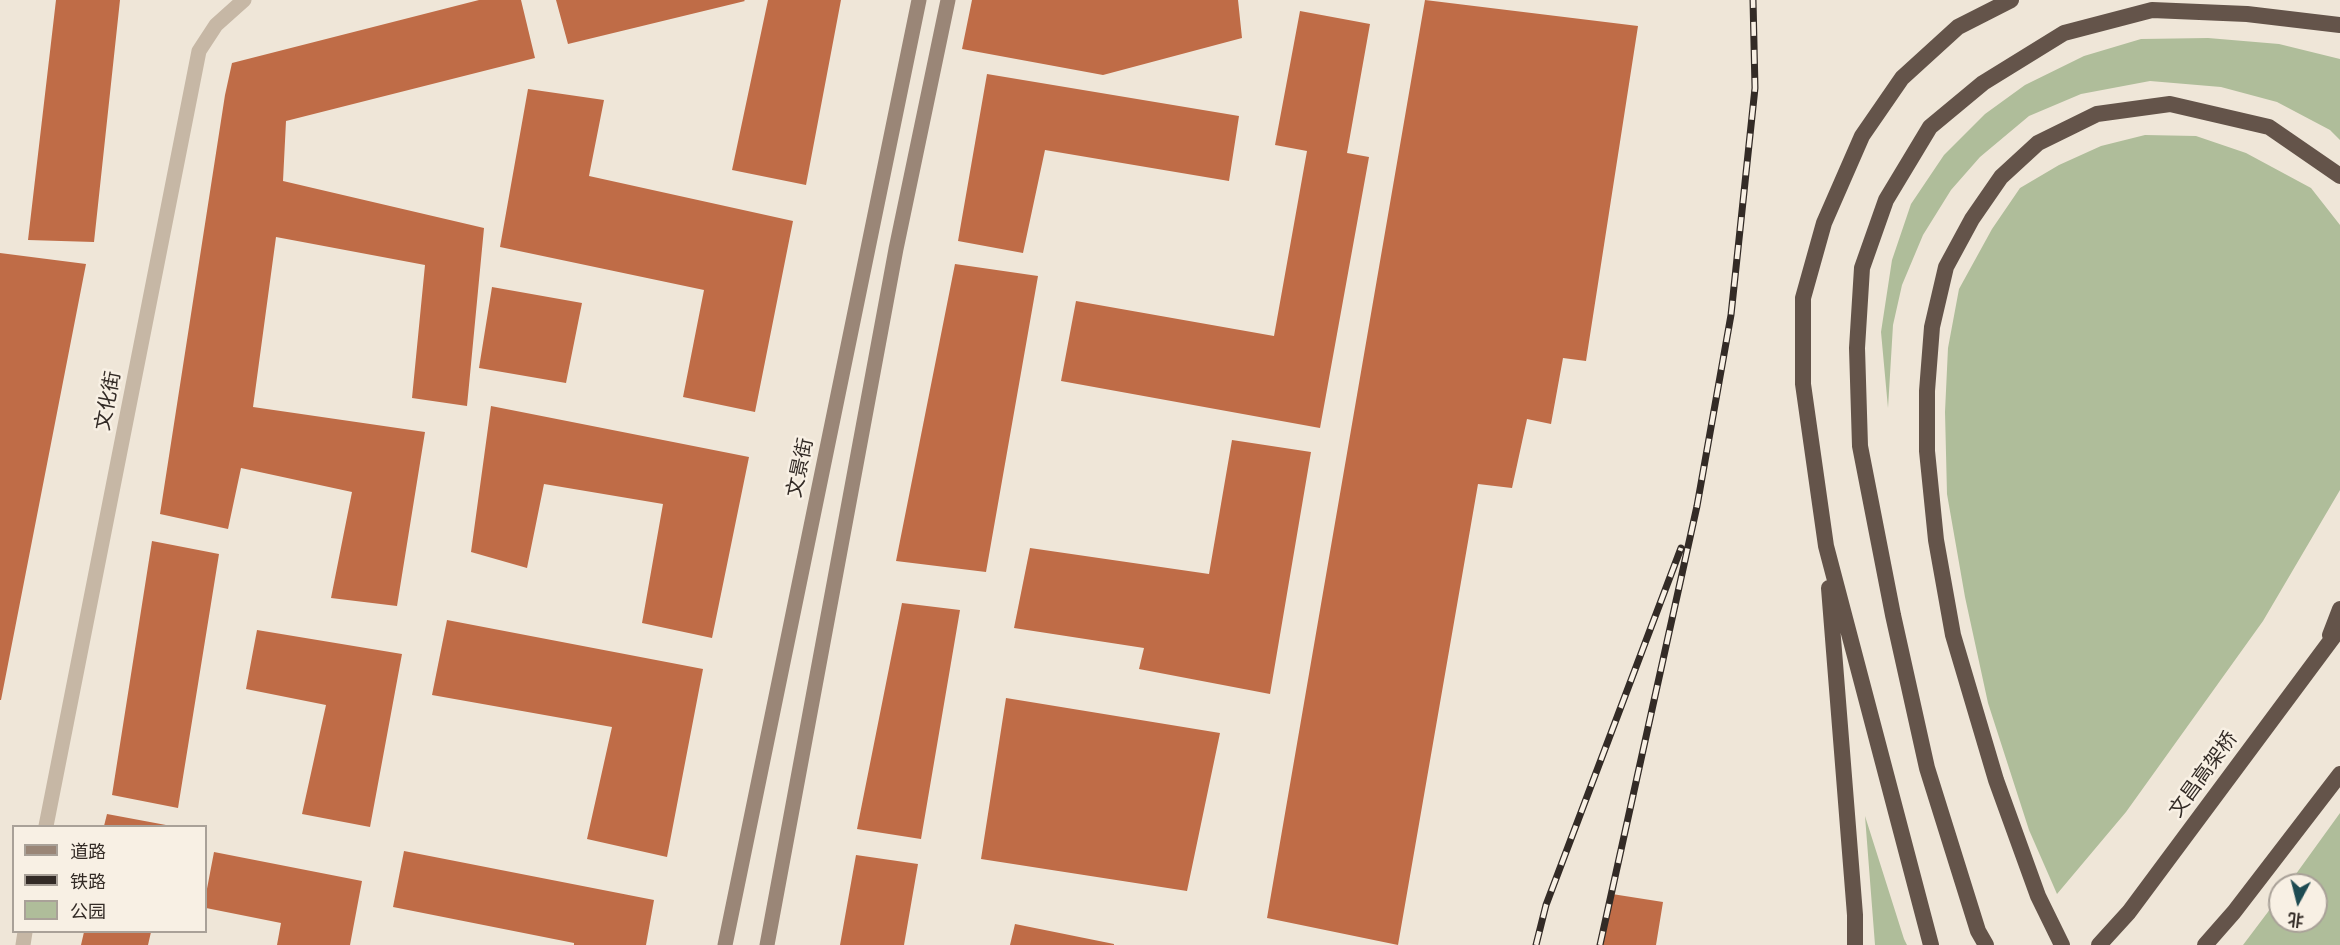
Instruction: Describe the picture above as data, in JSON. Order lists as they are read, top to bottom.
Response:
{
  "streets": {
    "highway": ["文昌高架桥"],
    "main road": ["文景街"],
    "street": ["文化街"]
  },
  "legend": ["道路", "铁路", "公园"],
  "north": "bottom"
}
